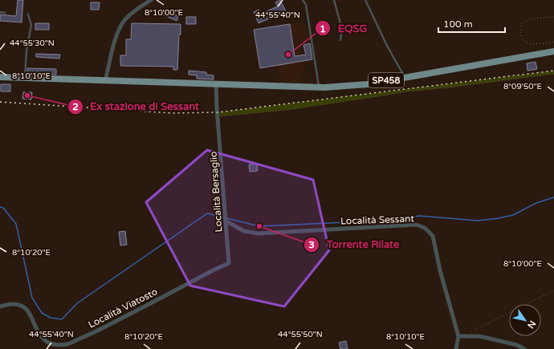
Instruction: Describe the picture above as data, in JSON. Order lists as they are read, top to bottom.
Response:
{
  "streets": {
    "main road": ["SP458"],
    "street": ["Località Bersaglio", "Località Sessant", "Località Viatosto"]
  },
  "crossings": [
    ["SP458", "Località Bersaglio"],
    ["Località Bersaglio", "Località Sessant"],
    ["Località Bersaglio", "Località Viatosto"]
  ],
  "places": ["EQSG", "Ex stazione di Sessant", "Torrente Rilate"],
  "scale_bar": "100 m",
  "north": "bottom right",
  "coordinates": [
    "8°10'00\"E",
    "44°55'40\"N",
    "44°55'30\"N",
    "8°10'10\"E",
    "8°09'50\"E",
    "8°10'20\"E",
    "44°55'50\"N"
  ]
}
